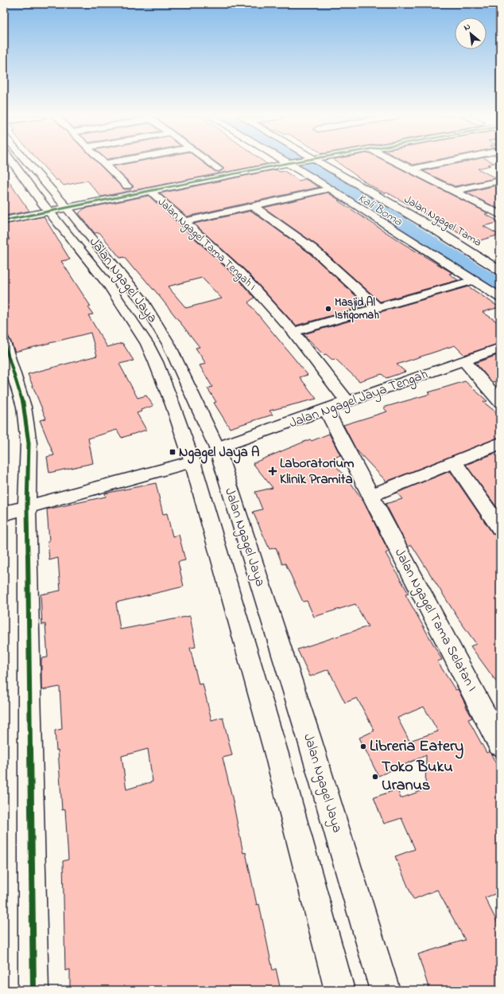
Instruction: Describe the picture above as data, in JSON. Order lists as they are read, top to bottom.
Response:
{
  "streets": {
    "street": [
      "Jalan Ngagel Tama",
      "Jalan Ngagel Tama Tengah I",
      "Jalan Ngagel Jaya",
      "Jalan Ngagel Jaya Tengah",
      "Jalan Ngagel Tama Selatan I"
    ]
  },
  "crossings": [
    ["Jalan Ngagel Tama Tengah I", "Jalan Ngagel Jaya Tengah"],
    ["Jalan Ngagel Jaya", "Jalan Ngagel Jaya Tengah"],
    ["Jalan Ngagel Jaya Tengah", "Jalan Ngagel Tama Selatan I"]
  ],
  "water": ["Kali Boma"],
  "places": {
    "other": ["Masjid Al Istiqomah", "Libreria Eatery", "Toko Buku Uranus"],
    "transit": ["Ngagel Jaya A"],
    "health": ["Laboratorium Klinik Pramita"]
  },
  "north": "top left"
}
